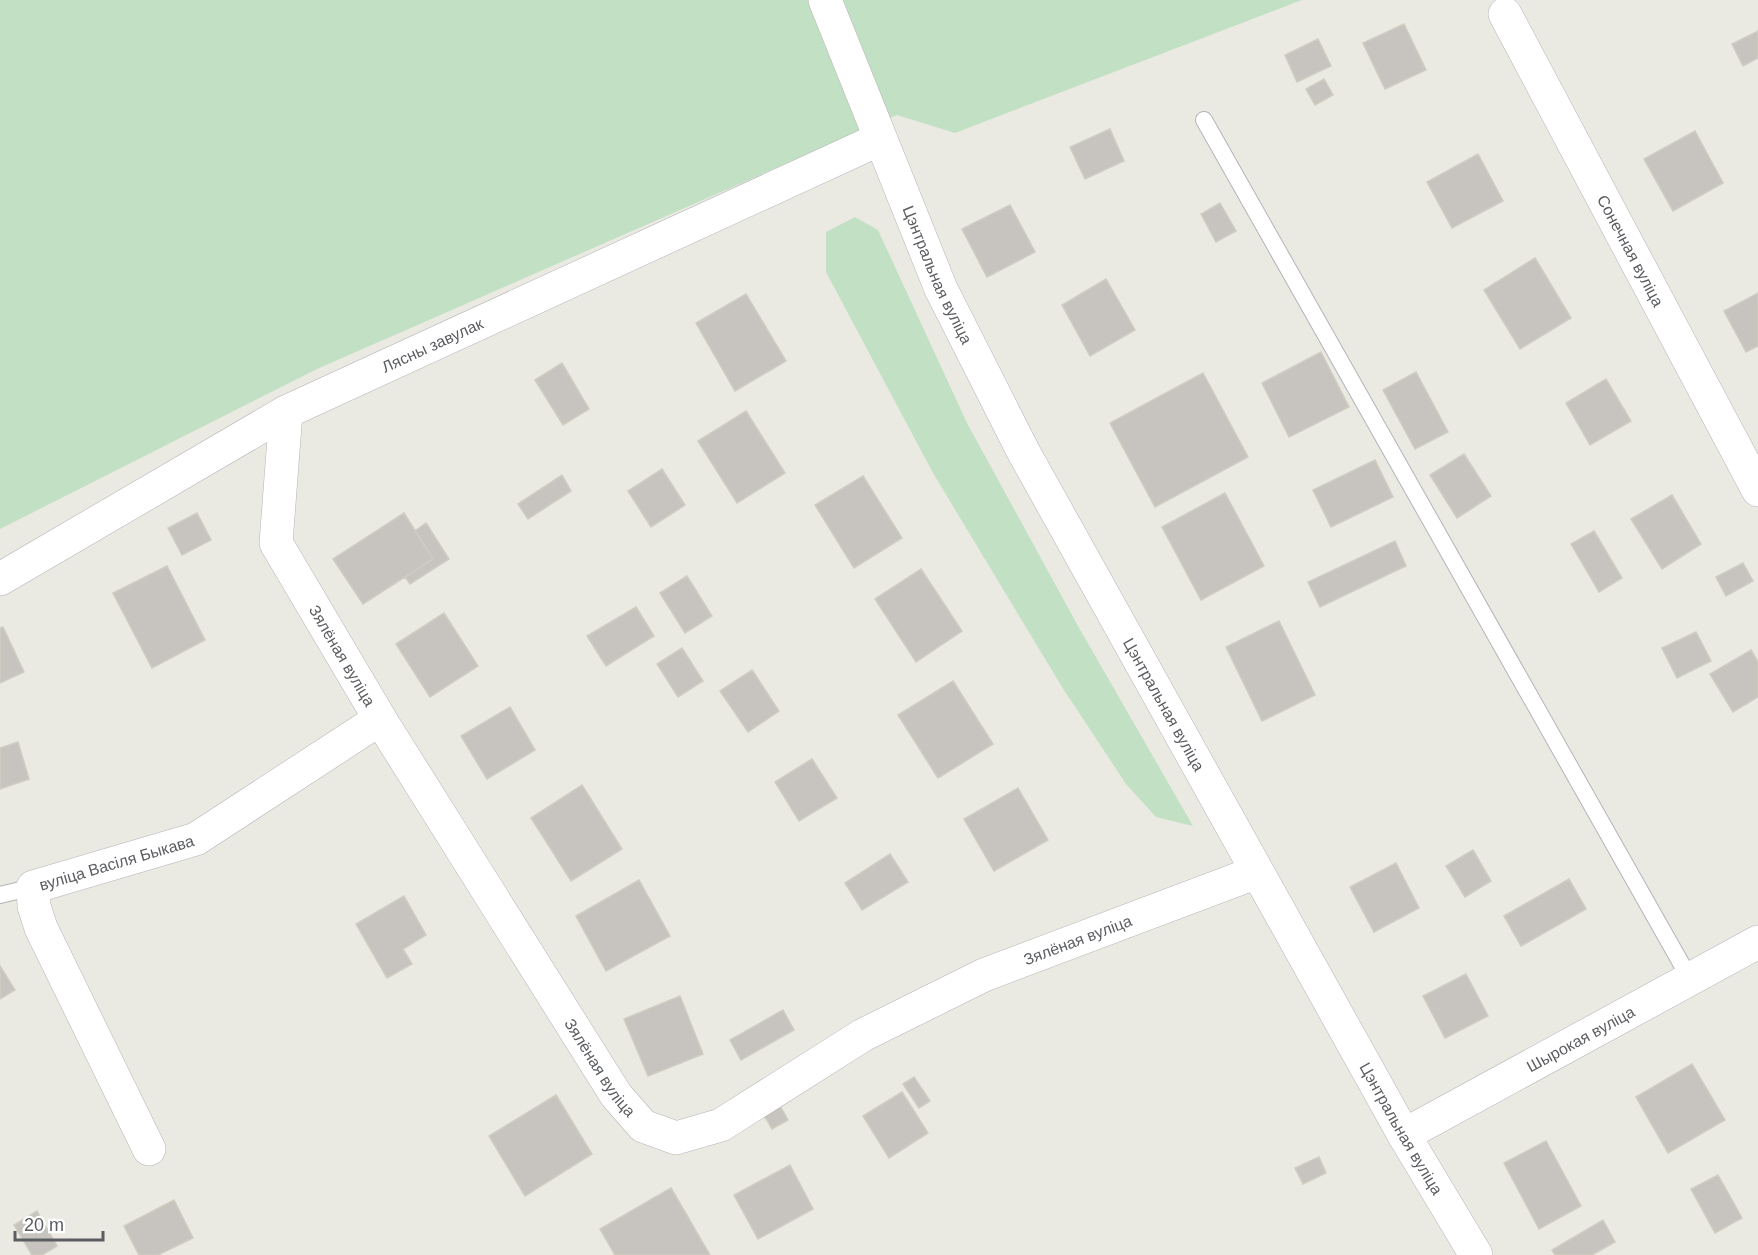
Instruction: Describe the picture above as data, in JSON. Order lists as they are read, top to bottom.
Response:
{
  "streets": {
    "street": [
      "Сонечная вуліца",
      "Цэнтральная вуліца",
      "Лясны завулак",
      "Зялёная вуліца",
      "вуліца Васіля Быкава",
      "Шырокая вуліца"
    ]
  },
  "crossings": [
    ["Цэнтральная вуліца", "Лясны завулак"],
    ["Цэнтральная вуліца", "Зялёная вуліца"],
    ["Цэнтральная вуліца", "Шырокая вуліца"],
    ["Лясны завулак", "Зялёная вуліца"],
    ["Зялёная вуліца", "вуліца Васіля Быкава"]
  ],
  "scale_bar": "20 m"
}
